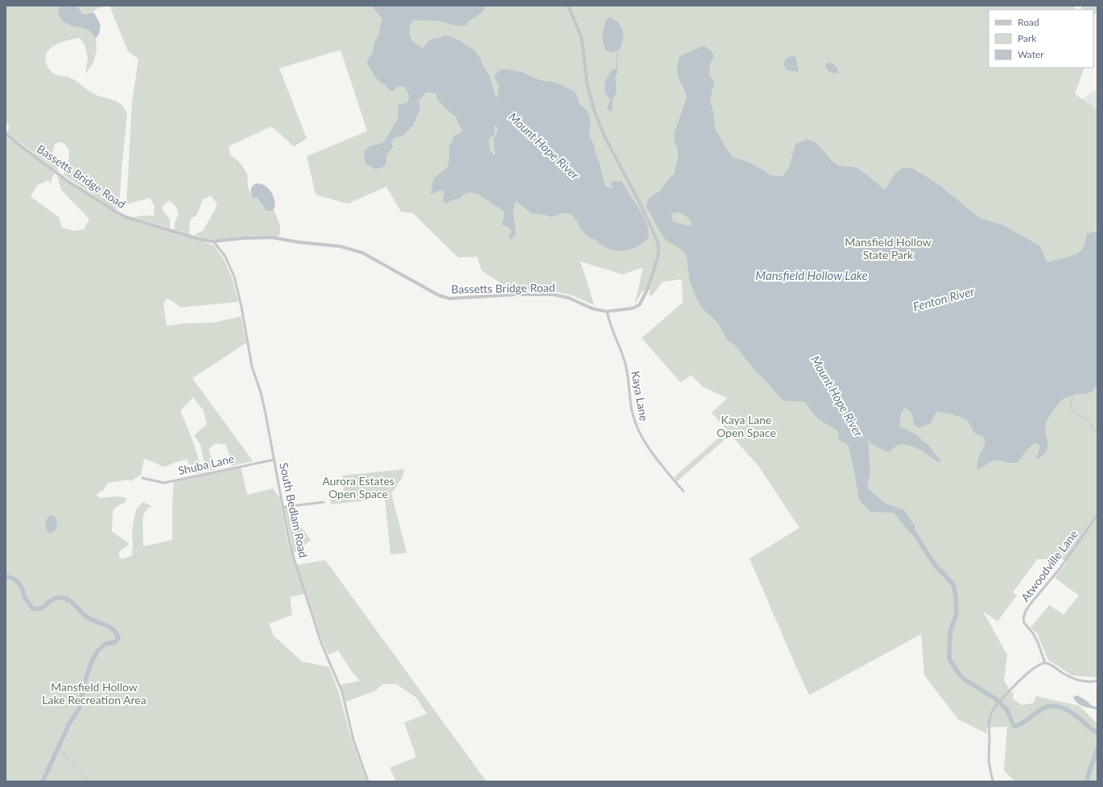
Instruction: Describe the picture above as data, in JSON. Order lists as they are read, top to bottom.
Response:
{
  "streets": {
    "street": [
      "Bassetts Bridge Road",
      "Kaya Lane",
      "Shuba Lane",
      "South Bedlam Road",
      "Atwoodville Lane"
    ]
  },
  "crossings": [
    ["Bassetts Bridge Road", "Kaya Lane"],
    ["Bassetts Bridge Road", "South Bedlam Road"],
    ["Shuba Lane", "South Bedlam Road"]
  ],
  "water": ["Mount Hope River", "Mansfield Hollow Lake", "Fenton River"],
  "parks": [
    "Mansfield Hollow State Park",
    "Kaya Lane Open Space",
    "Aurora Estates Open Space",
    "Mansfield Hollow Lake Recreation Area"
  ],
  "legend": ["Road", "Park", "Water"]
}
